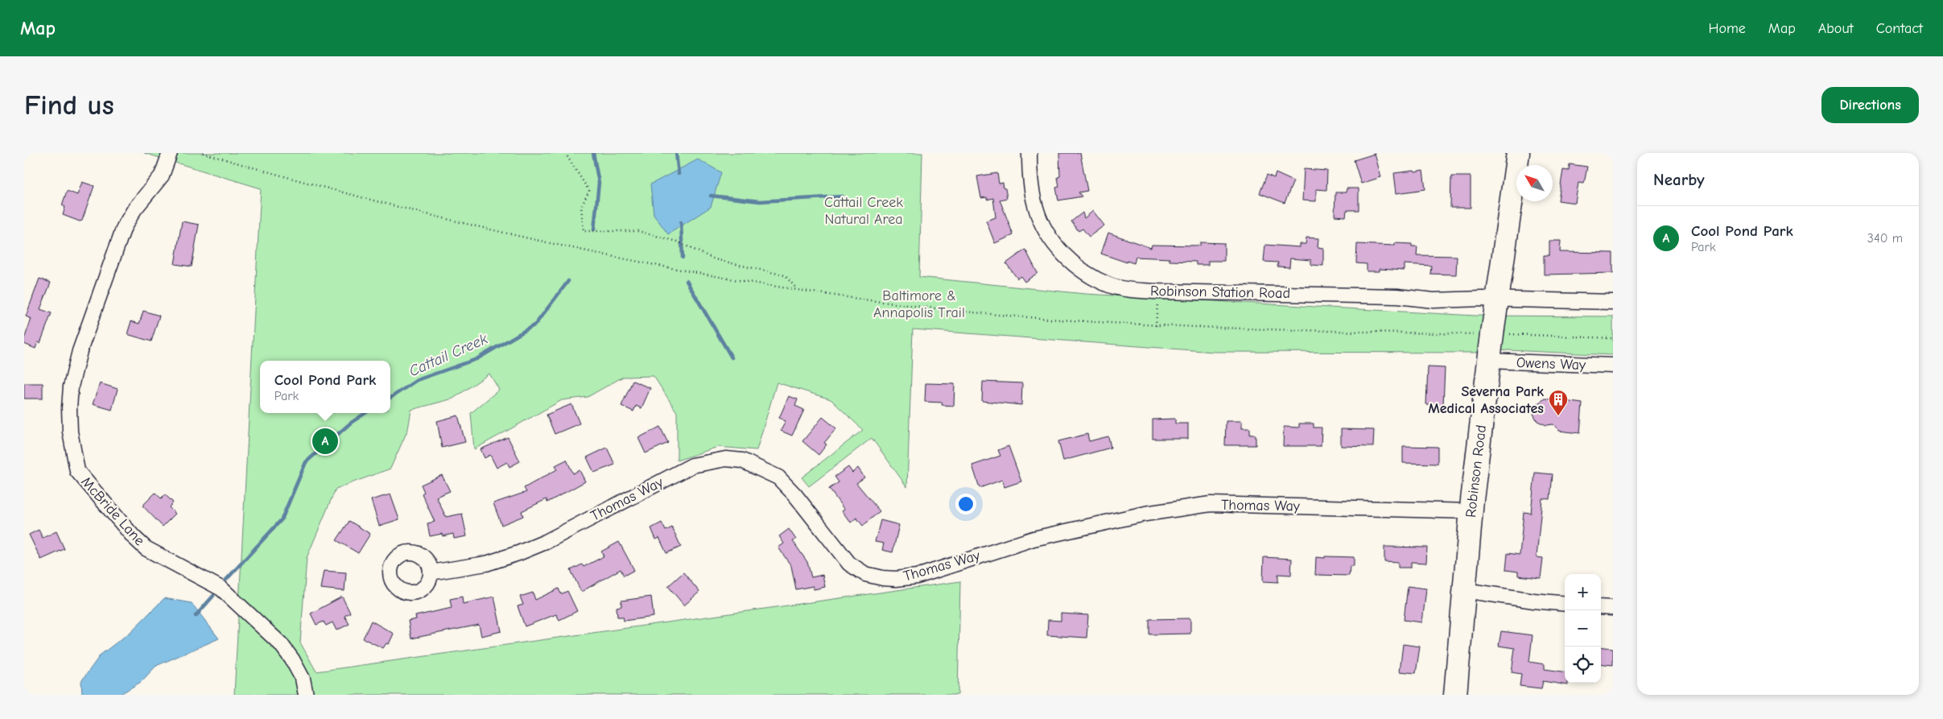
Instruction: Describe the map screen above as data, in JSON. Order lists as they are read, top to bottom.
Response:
{
  "streets": {
    "main road": ["Robinson Road"],
    "street": [
      "Robinson Station Road",
      "Owens Way",
      "Thomas Way",
      "McBride Lane"
    ]
  },
  "crossings": [
    ["Robinson Station Road", "Robinson Road"],
    ["Owens Way", "Robinson Road"],
    ["Robinson Road", "Thomas Way"]
  ],
  "water": ["Cattail Creek"],
  "parks": ["Cattail Creek Natural Area", "Baltimore & Annapolis Trail"],
  "places": {
    "building": ["Severna Park Medical Associates"]
  },
  "north": "top left",
  "page": {
    "header": "Map",
    "nav": [
      "Home",
      "Map",
      "About",
      "Contact"
    ],
    "buttons": "Directions",
    "title": "Find us",
    "heading": "Nearby",
    "list": [
      {
        "mark": "A",
        "name": "Cool Pond Park",
        "note": "Park",
        "value": "340 m"
      }
    ],
    "popup": ["Cool Pond Park", "Park"],
    "pins": "A",
    "map_buttons": ["+", "−"]
  }
}
